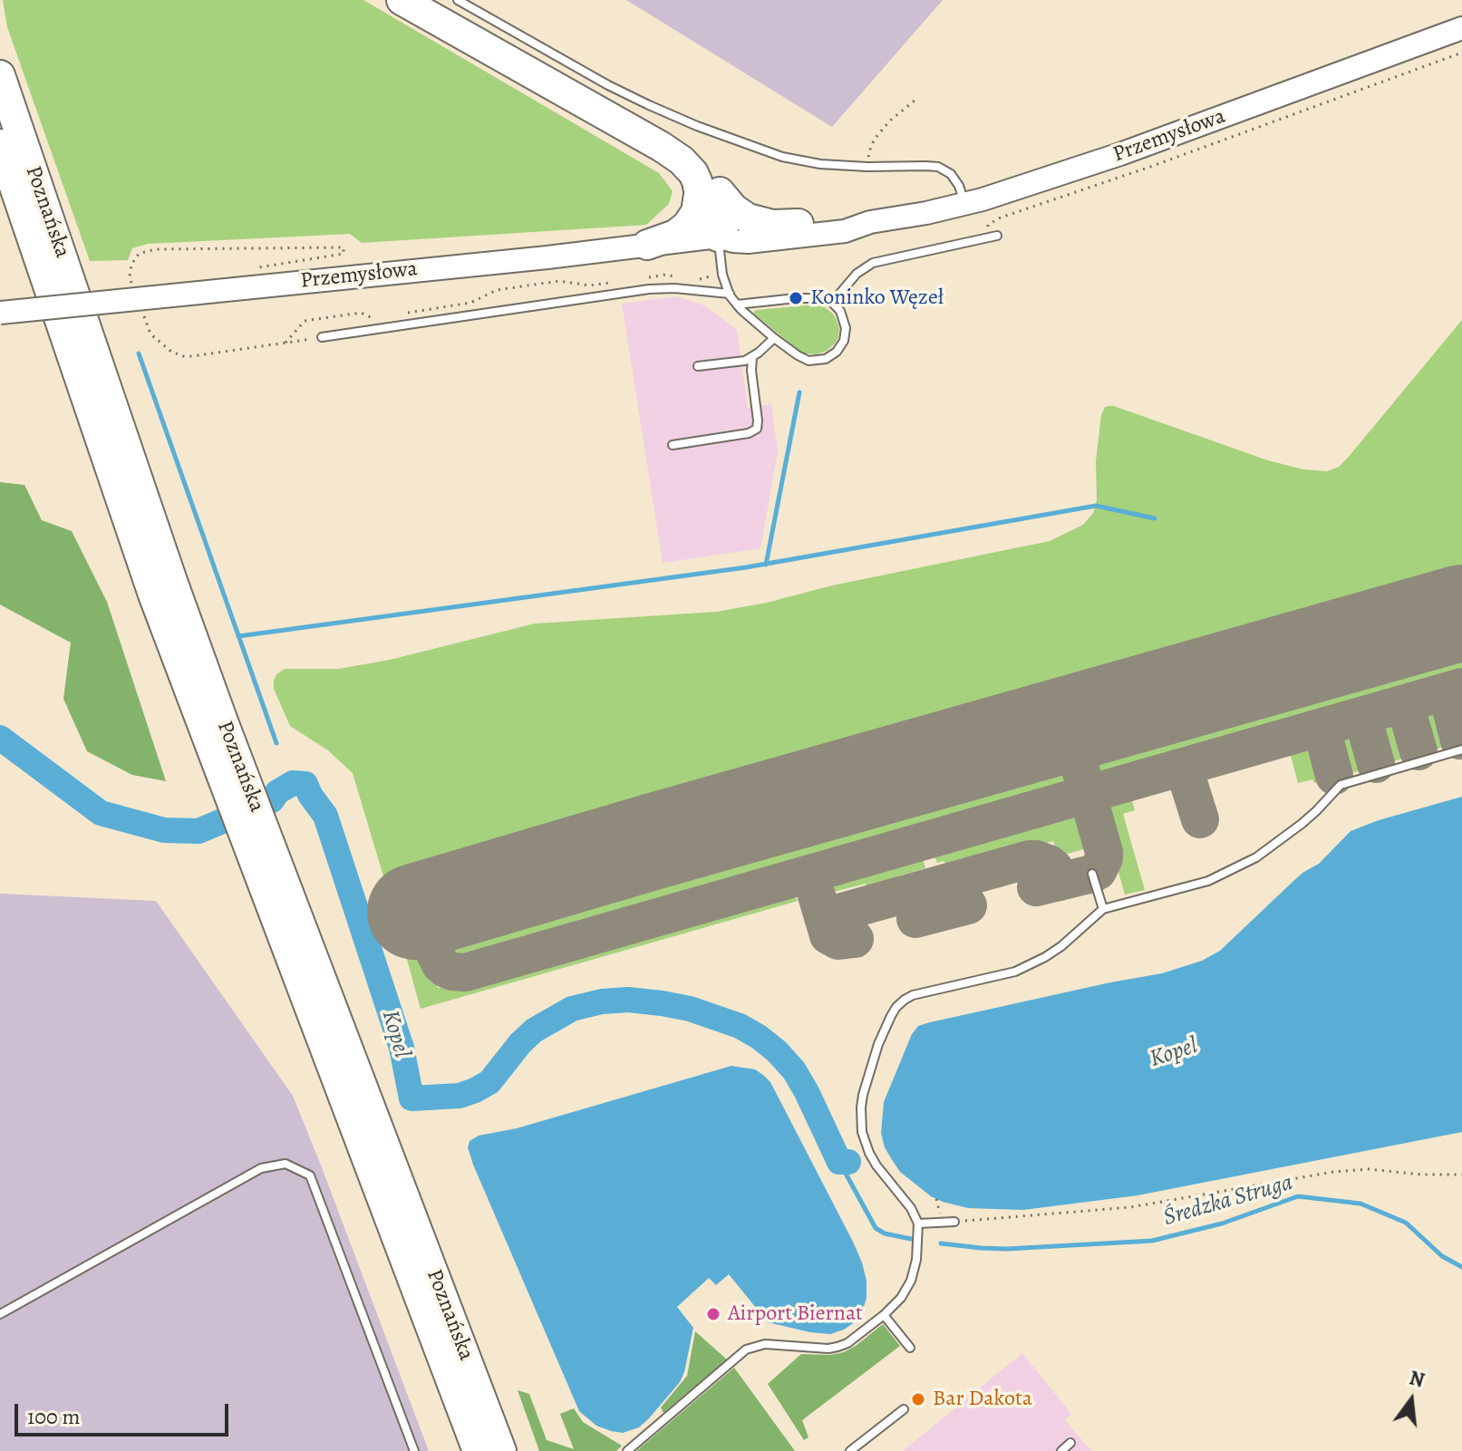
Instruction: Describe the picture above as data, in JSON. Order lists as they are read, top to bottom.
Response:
{
  "streets": {
    "highway": ["Poznańska"],
    "street": ["Przemysłowa"]
  },
  "water": ["Kopel", "Średzka Struga"],
  "places": ["Koninko Węzeł", "Airport Biernat", "Bar Dakota"],
  "scale_bar": "100 m",
  "north": "top"
}
